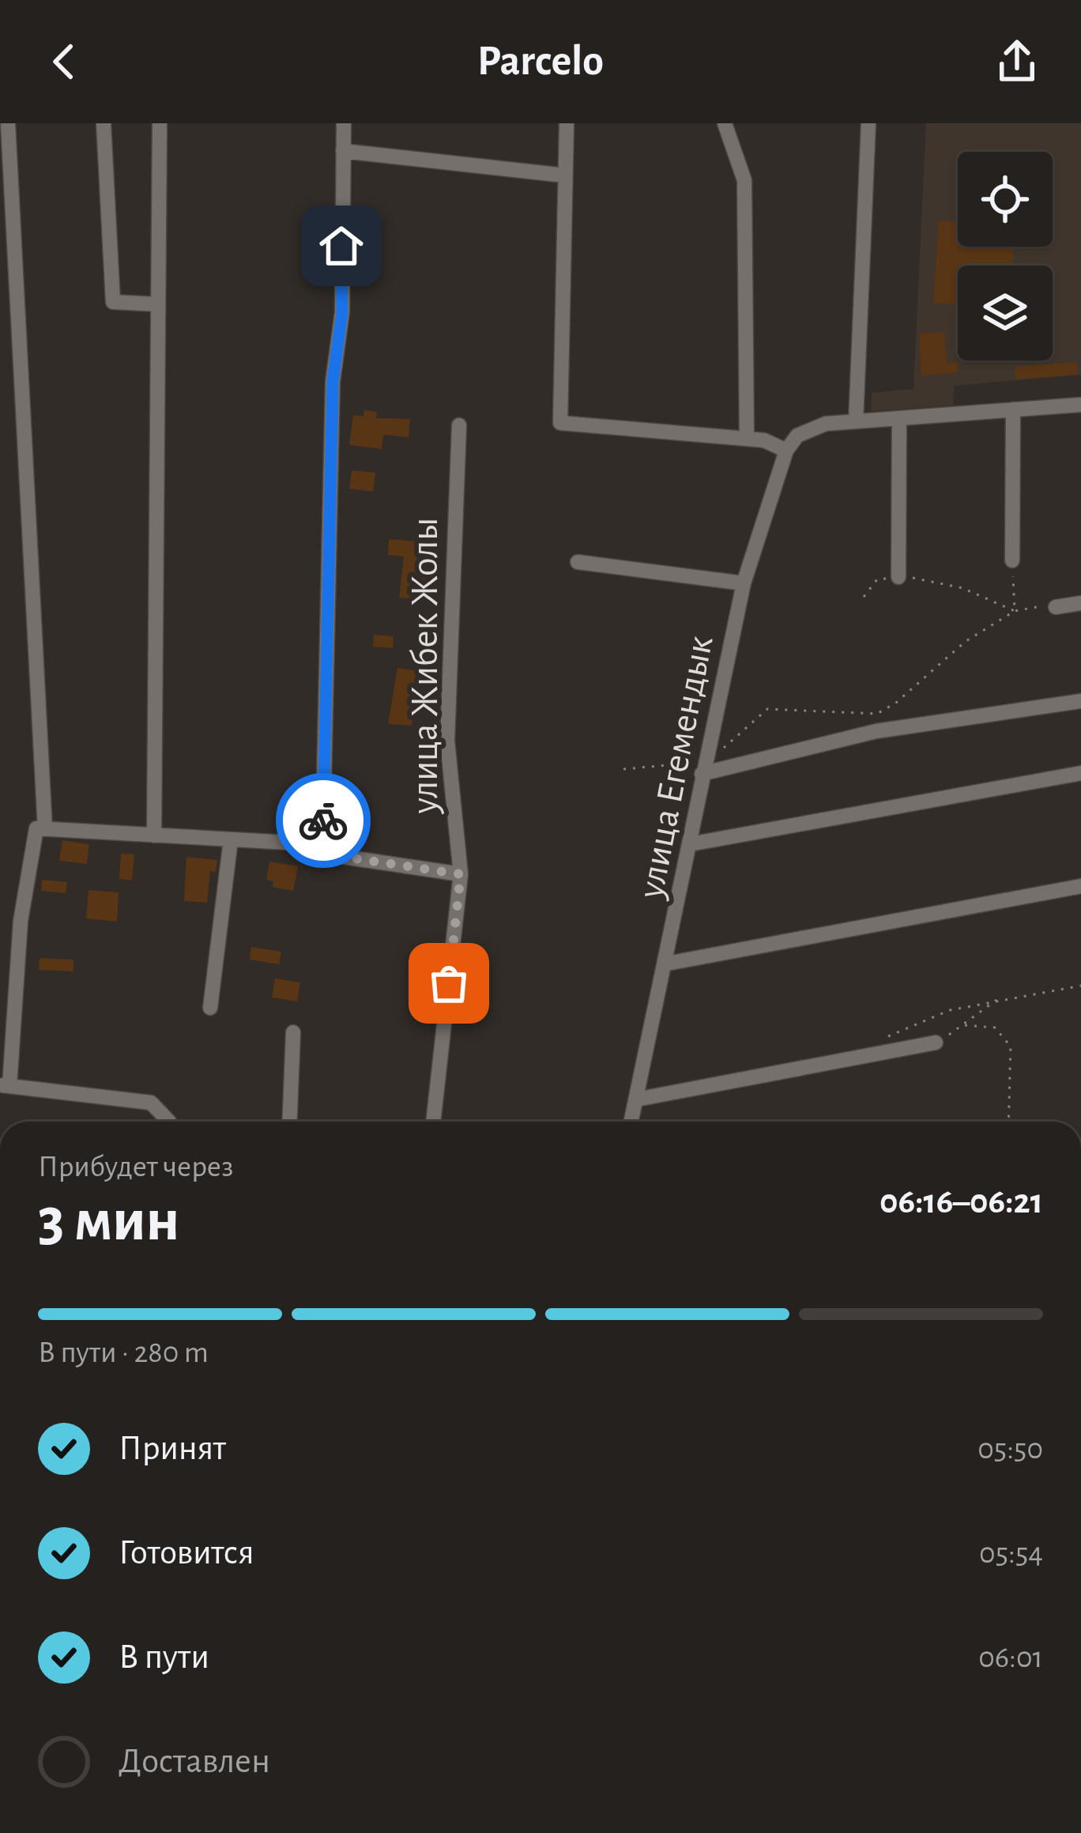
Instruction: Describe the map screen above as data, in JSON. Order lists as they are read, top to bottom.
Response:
{
  "streets": {
    "street": ["улица Жибек Жолы", "улица Егемендык"]
  },
  "page": {
    "header": "Parcelo",
    "heading": ["3 мин", "Прибудет через", "06:16–06:21"],
    "bar": "В пути · 280 m",
    "list": [
      ["Принят", "05:50"],
      ["Готовится", "05:54"],
      ["В пути", "06:01"],
      "Доставлен"
    ]
  }
}
